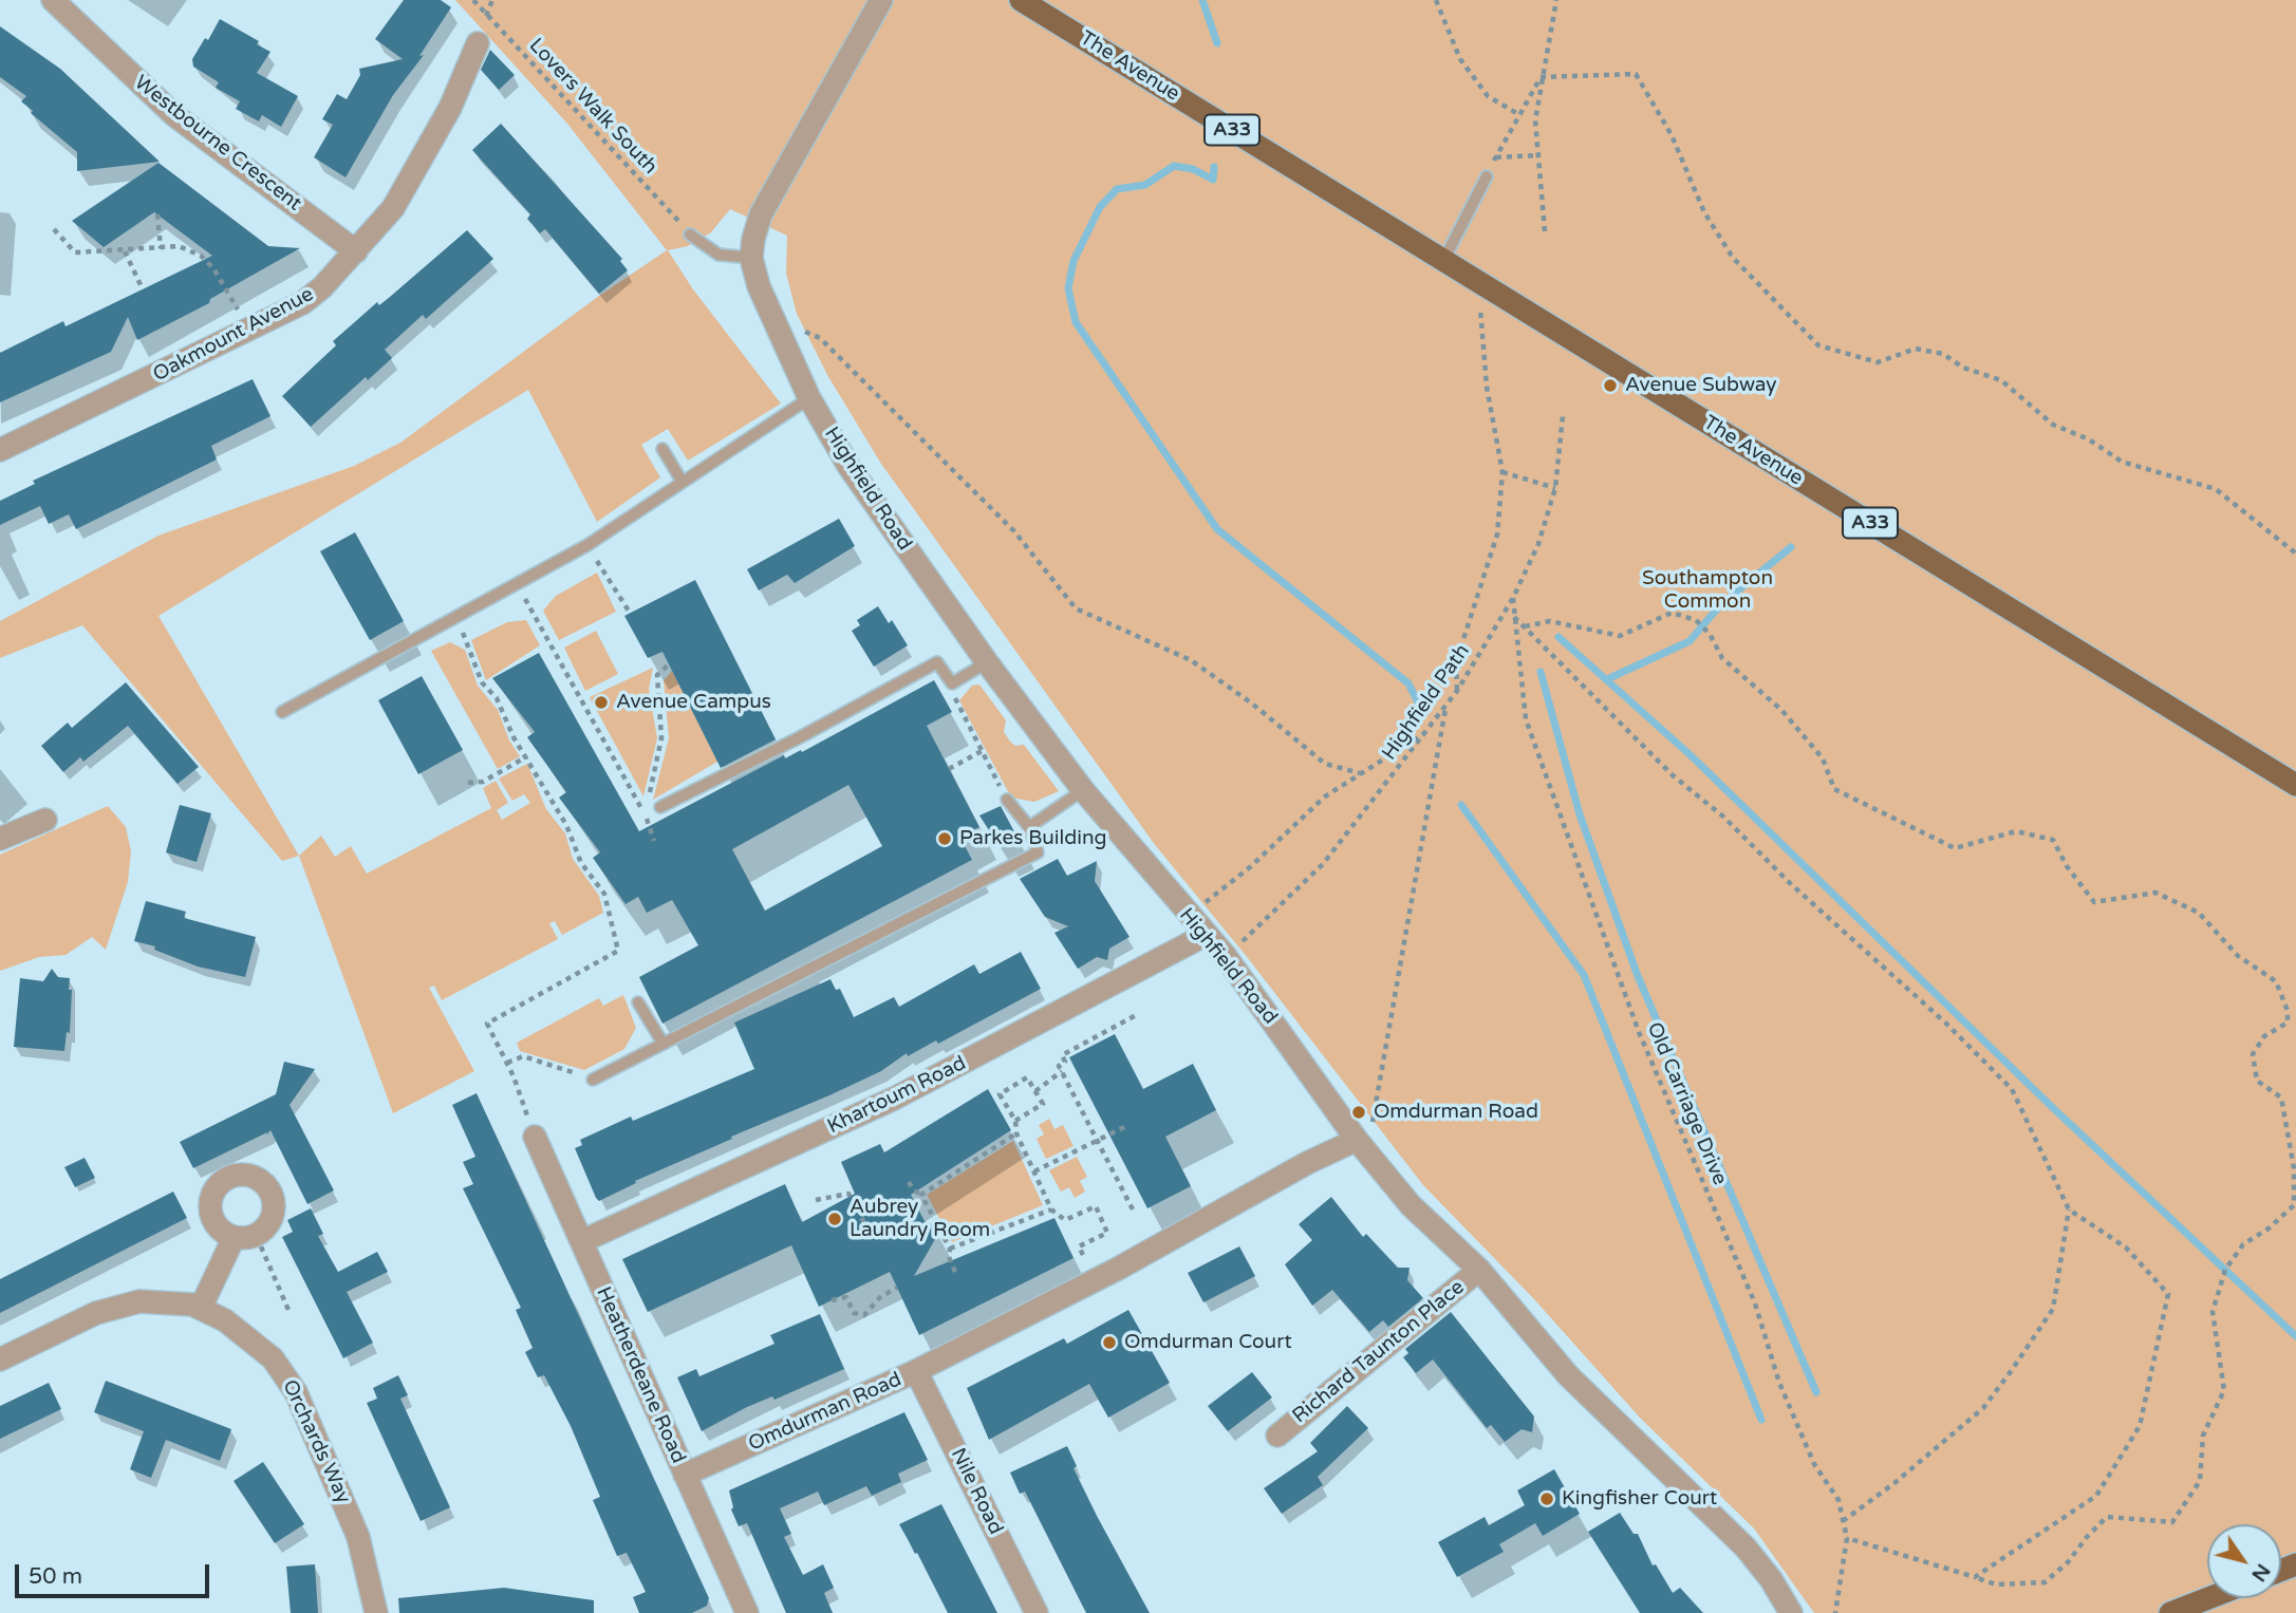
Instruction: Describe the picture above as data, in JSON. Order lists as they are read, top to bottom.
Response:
{
  "streets": {
    "main road": ["The Avenue", "A33"],
    "street": [
      "Westbourne Crescent",
      "Oakmount Avenue",
      "Highfield Road",
      "Khartoum Road",
      "Richard Taunton Place",
      "Heatherdeane Road",
      "Omdurman Road",
      "Orchards Way",
      "Nile Road"
    ],
    "path": ["Lovers Walk South", "Highfield Path", "Old Carriage Drive"]
  },
  "crossings": [
    ["Westbourne Crescent", "Oakmount Avenue"],
    ["Highfield Road", "Highfield Path"],
    ["Highfield Road", "Khartoum Road"],
    ["Highfield Road", "Richard Taunton Place"],
    ["Highfield Road", "Omdurman Road"],
    ["Highfield Path", "Old Carriage Drive"],
    ["Khartoum Road", "Heatherdeane Road"],
    ["Heatherdeane Road", "Omdurman Road"],
    ["Omdurman Road", "Nile Road"]
  ],
  "parks": ["Southampton Common"],
  "places": [
    "Avenue Subway",
    "Avenue Campus",
    "Parkes Building",
    "Omdurman Road",
    "Aubrey Laundry Room",
    "Omdurman Court",
    "Kingfisher Court"
  ],
  "scale_bar": "50 m",
  "north": "bottom right"
}
